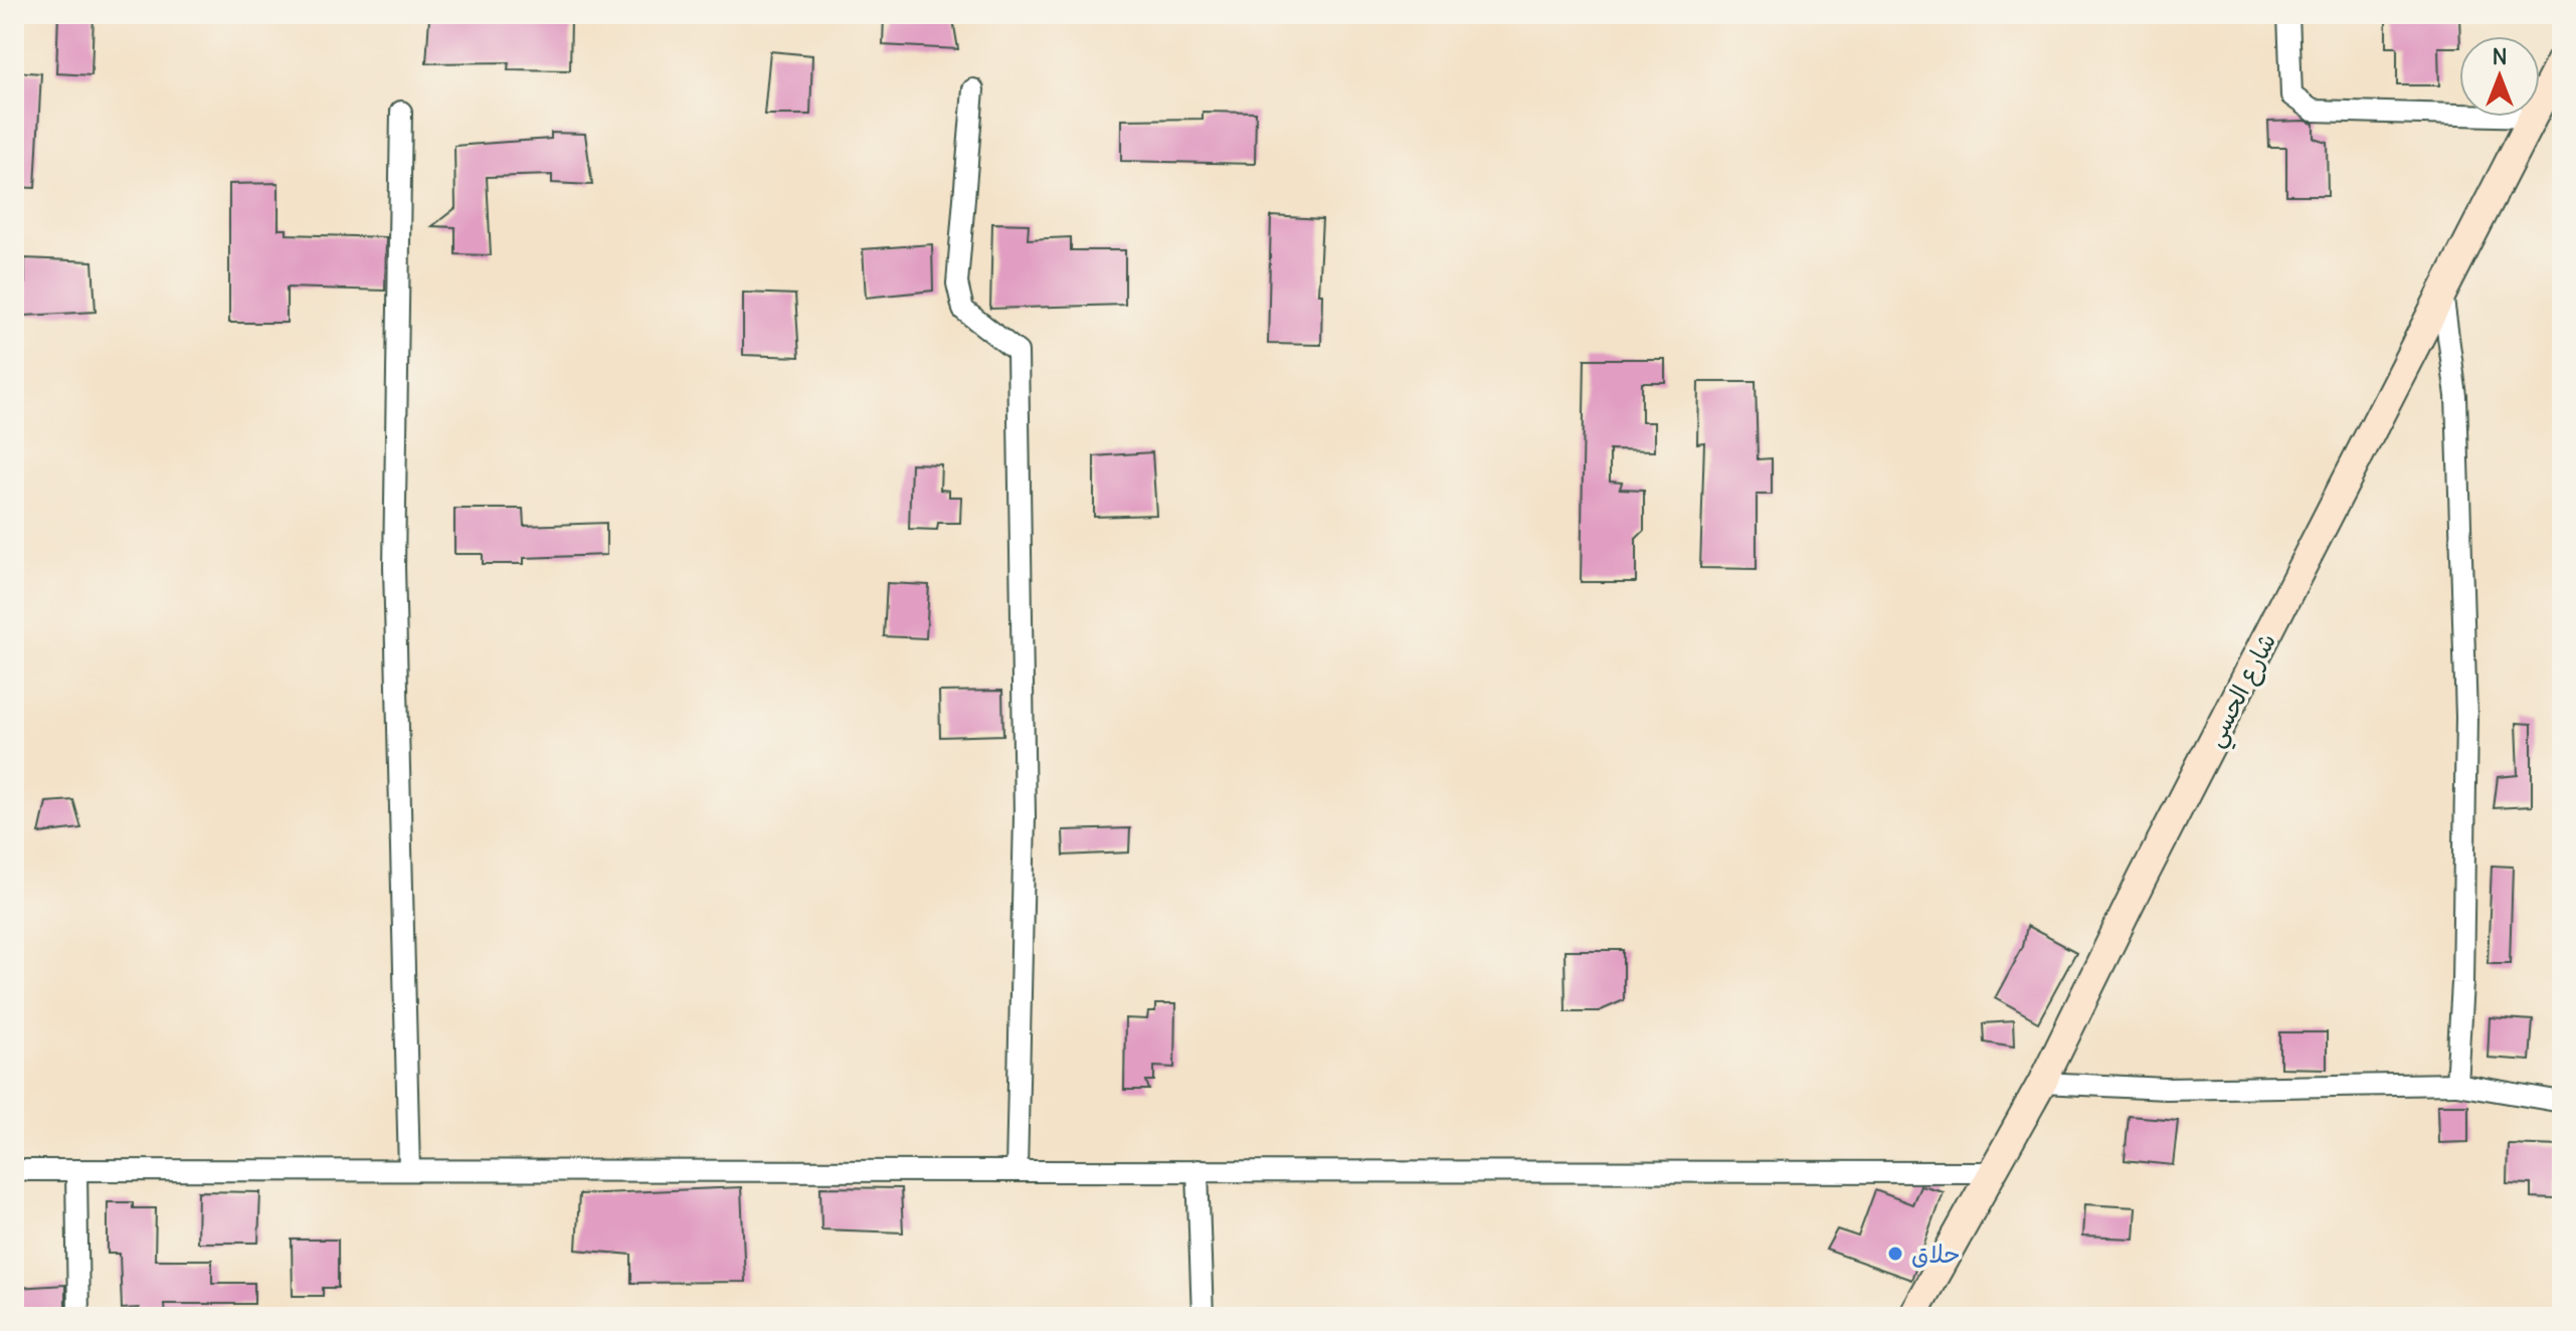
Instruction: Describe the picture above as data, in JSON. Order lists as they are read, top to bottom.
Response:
{
  "streets": {
    "street": ["شارع الحسي"]
  },
  "places": ["حلاق"],
  "north": "top"
}
